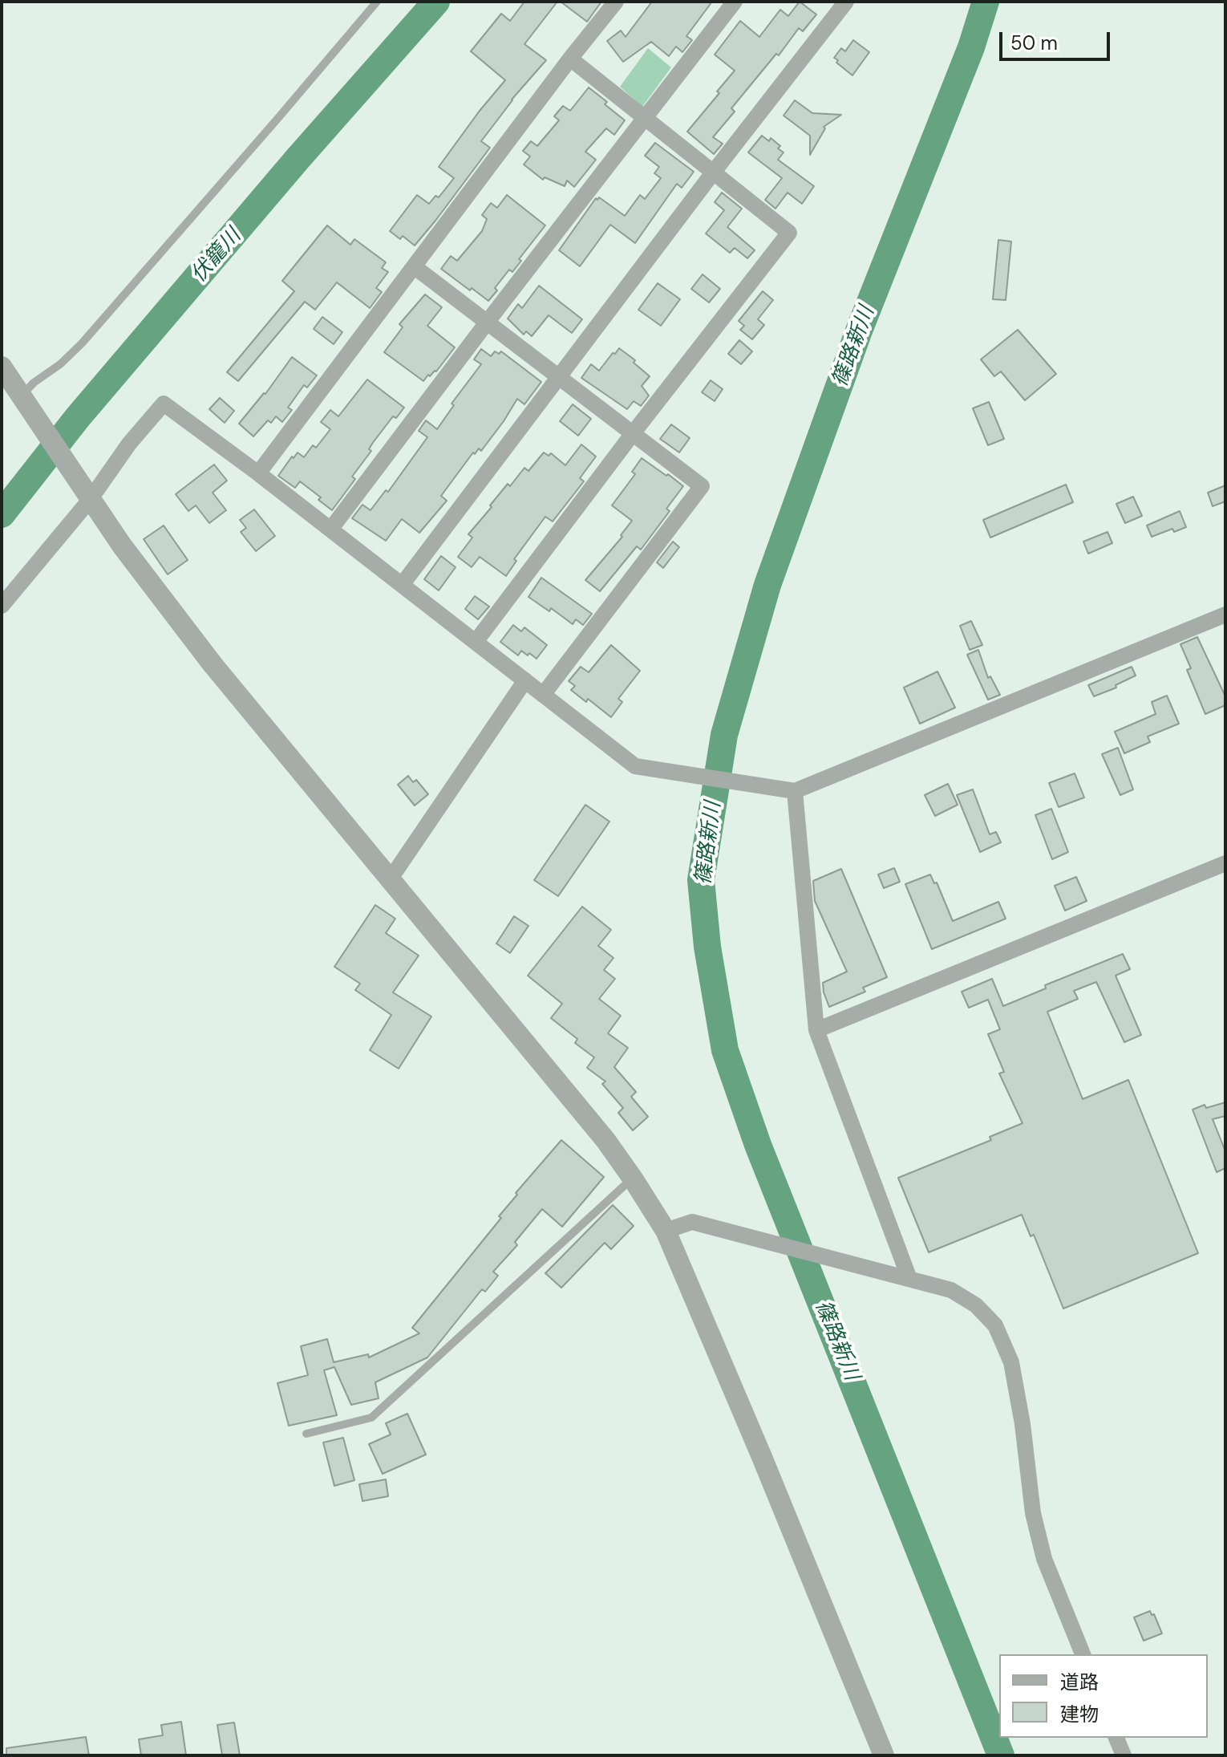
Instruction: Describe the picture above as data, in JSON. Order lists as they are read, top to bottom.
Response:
{
  "water": ["伏籠川", "篠路新川"],
  "legend": ["道路", "建物"],
  "scale_bar": "50 m"
}
